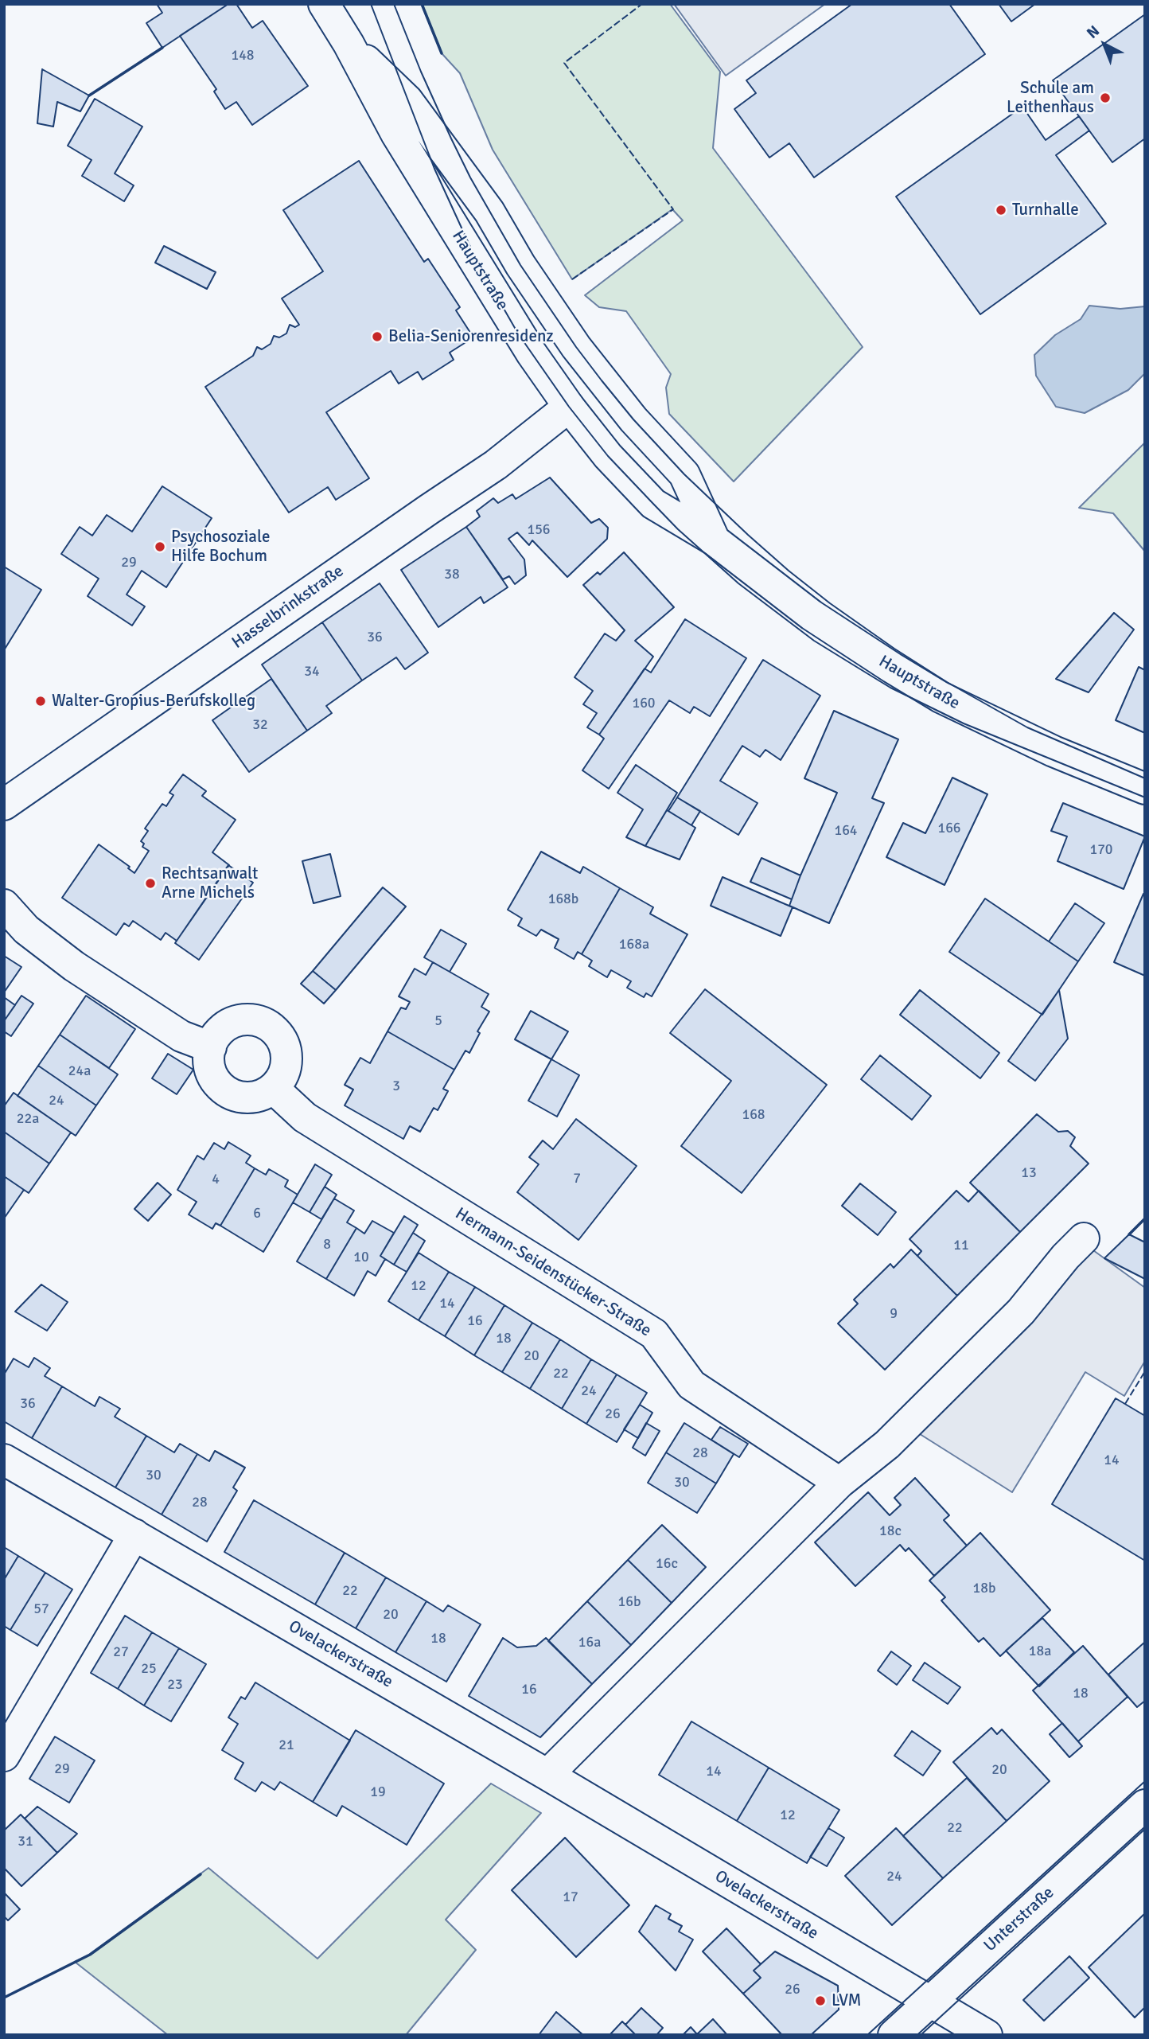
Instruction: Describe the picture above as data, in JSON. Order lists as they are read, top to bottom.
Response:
{
  "streets": {
    "street": [
      "Hauptstraße",
      "Hasselbrinkstraße",
      "Hermann-Seidenstücker-Straße",
      "Ovelackerstraße",
      "Unterstraße"
    ]
  },
  "crossings": [
    ["Hauptstraße", "Hasselbrinkstraße"],
    ["Ovelackerstraße", "Unterstraße"]
  ],
  "places": [
    "Schule am Leithenhaus",
    "Turnhalle",
    "Belia-Seniorenresidenz",
    "Psychosoziale Hilfe Bochum",
    "Walter-Gropius-Berufskolleg",
    "Rechtsanwalt Arne Michels",
    "LVM"
  ],
  "house_numbers": [
    "148",
    "156",
    "29",
    "38",
    "36",
    "34",
    "160",
    "32",
    "166",
    "164",
    "170",
    "168b",
    "168a",
    "5",
    "24a",
    "3",
    "24",
    "168",
    "22a",
    "13",
    "7",
    "4",
    "6",
    "8",
    "11",
    "10",
    "12",
    "14",
    "9",
    "16",
    "18",
    "20",
    "22",
    "24",
    "36",
    "26",
    "28",
    "14",
    "30",
    "30",
    "28",
    "18c",
    "16c",
    "18b",
    "22",
    "16b",
    "57",
    "20",
    "18",
    "16a",
    "18a",
    "27",
    "25",
    "23",
    "16",
    "18",
    "21",
    "29",
    "20",
    "14",
    "19",
    "12",
    "22",
    "31",
    "24",
    "17",
    "26"
  ],
  "north": "top left"
}
